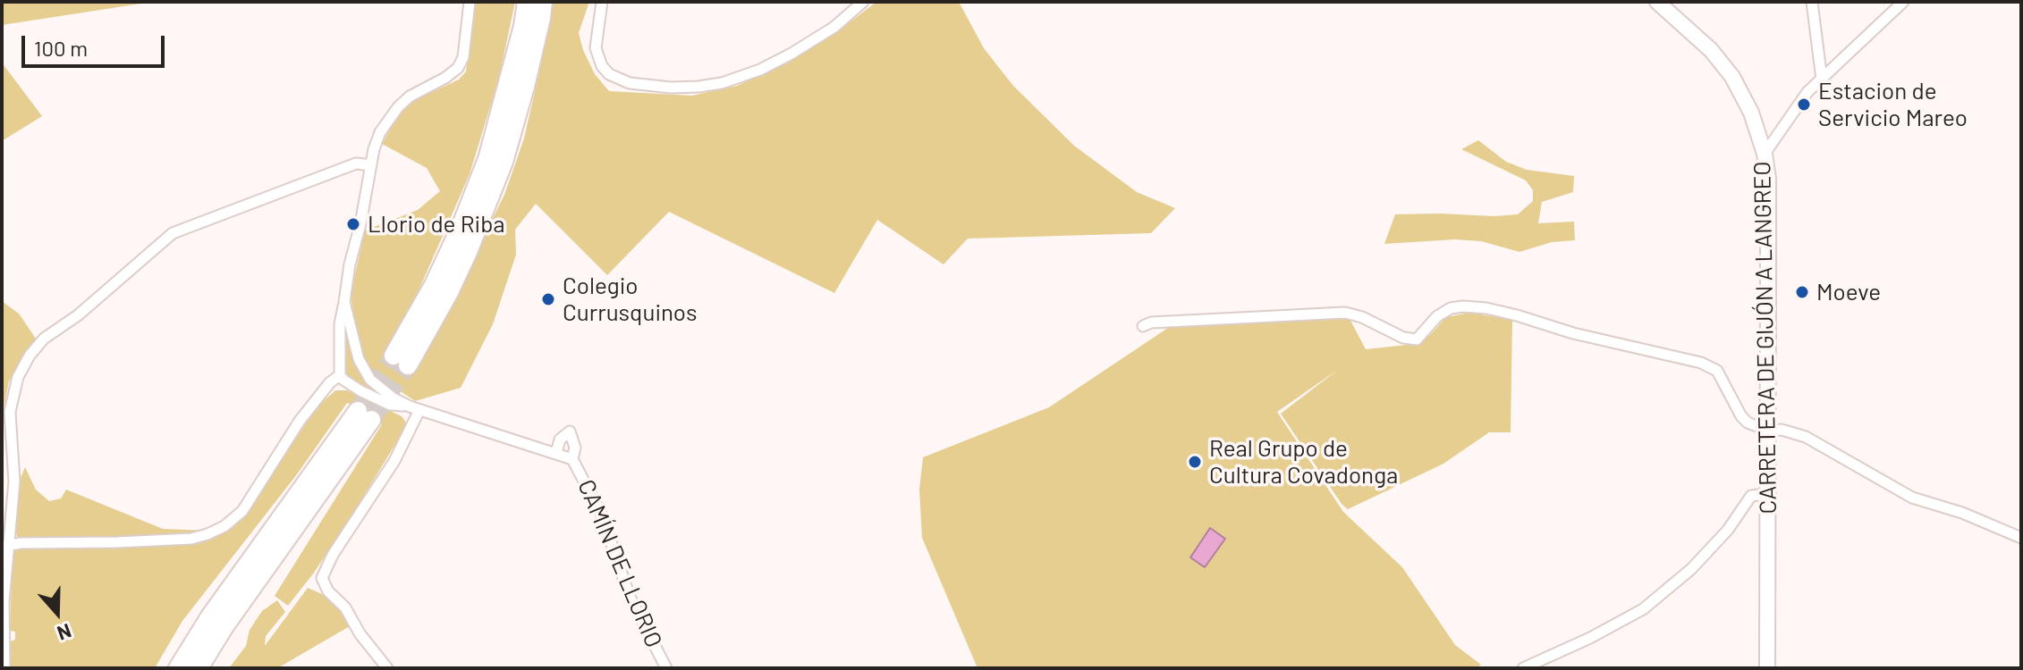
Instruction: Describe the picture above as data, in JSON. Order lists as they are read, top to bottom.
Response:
{
  "streets": {
    "street": ["CARRETERA DE GIJÓN A LANGREO", "CAMÍN DE LLORIO"]
  },
  "places": [
    "Estacion de Servicio Mareo",
    "Llorio de Riba",
    "Moeve",
    "Colegio Currusquinos",
    "Real Grupo de Cultura Covadonga"
  ],
  "scale_bar": "100 m",
  "north": "bottom"
}
